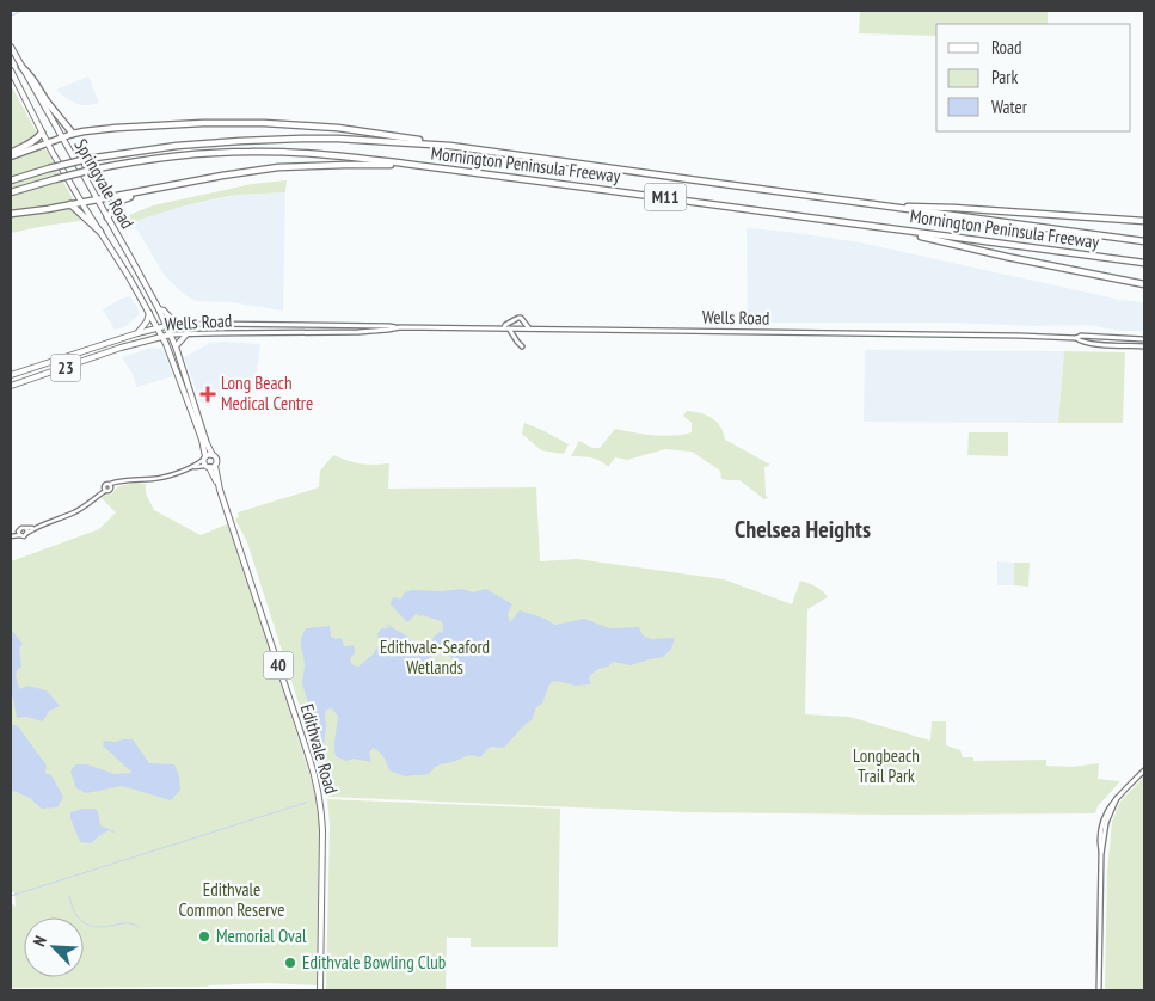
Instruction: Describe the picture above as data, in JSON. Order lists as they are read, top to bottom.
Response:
{
  "streets": {
    "highway": ["Mornington Peninsula Freeway", "M11"],
    "main road": [
      "Springvale Road",
      "Wells Road",
      "23",
      "40",
      "Edithvale Road"
    ]
  },
  "crossings": [
    ["Springvale Road", "Wells Road"],
    ["Springvale Road", "40"],
    ["Springvale Road", "Edithvale Road"],
    ["Wells Road", "40"],
    ["Wells Road", "Edithvale Road"],
    ["40", "Edithvale Road"]
  ],
  "districts": ["Chelsea Heights"],
  "parks": ["Edithvale-Seaford Wetlands", "Longbeach Trail Park", "Edithvale Common Reserve"],
  "places": {
    "health": ["Long Beach Medical Centre"],
    "other": ["Memorial Oval", "Edithvale Bowling Club"]
  },
  "legend": ["Road", "Park", "Water"],
  "north": "top left"
}
